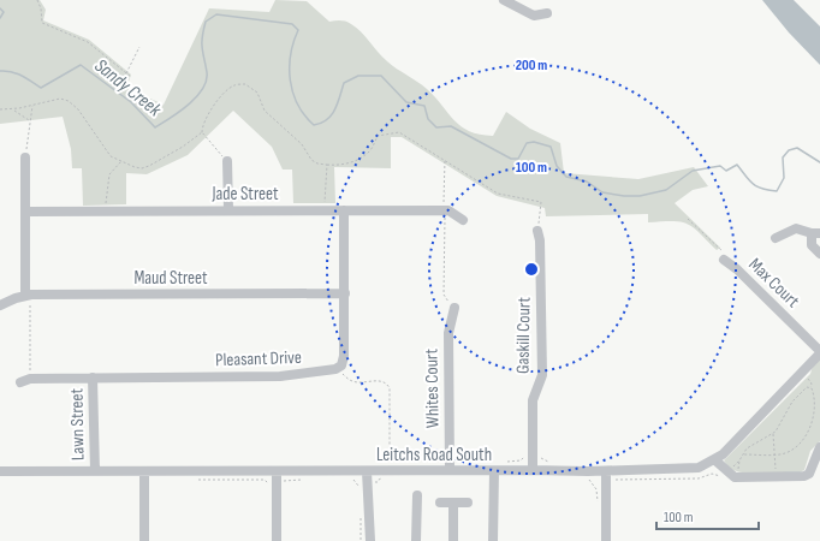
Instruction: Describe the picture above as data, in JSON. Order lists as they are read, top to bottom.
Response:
{
  "streets": {
    "street": [
      "Jade Street",
      "Maud Street",
      "Max Court",
      "Gaskill Court",
      "Pleasant Drive",
      "Whites Court",
      "Lawn Street",
      "Leitchs Road South"
    ]
  },
  "crossings": [
    ["Max Court", "Leitchs Road South"],
    ["Gaskill Court", "Leitchs Road South"],
    ["Pleasant Drive", "Lawn Street"],
    ["Whites Court", "Leitchs Road South"],
    ["Lawn Street", "Leitchs Road South"]
  ],
  "water": ["Sandy Creek"],
  "scale_bar": "100 m",
  "rings": ["200 m", "100 m"]
}
